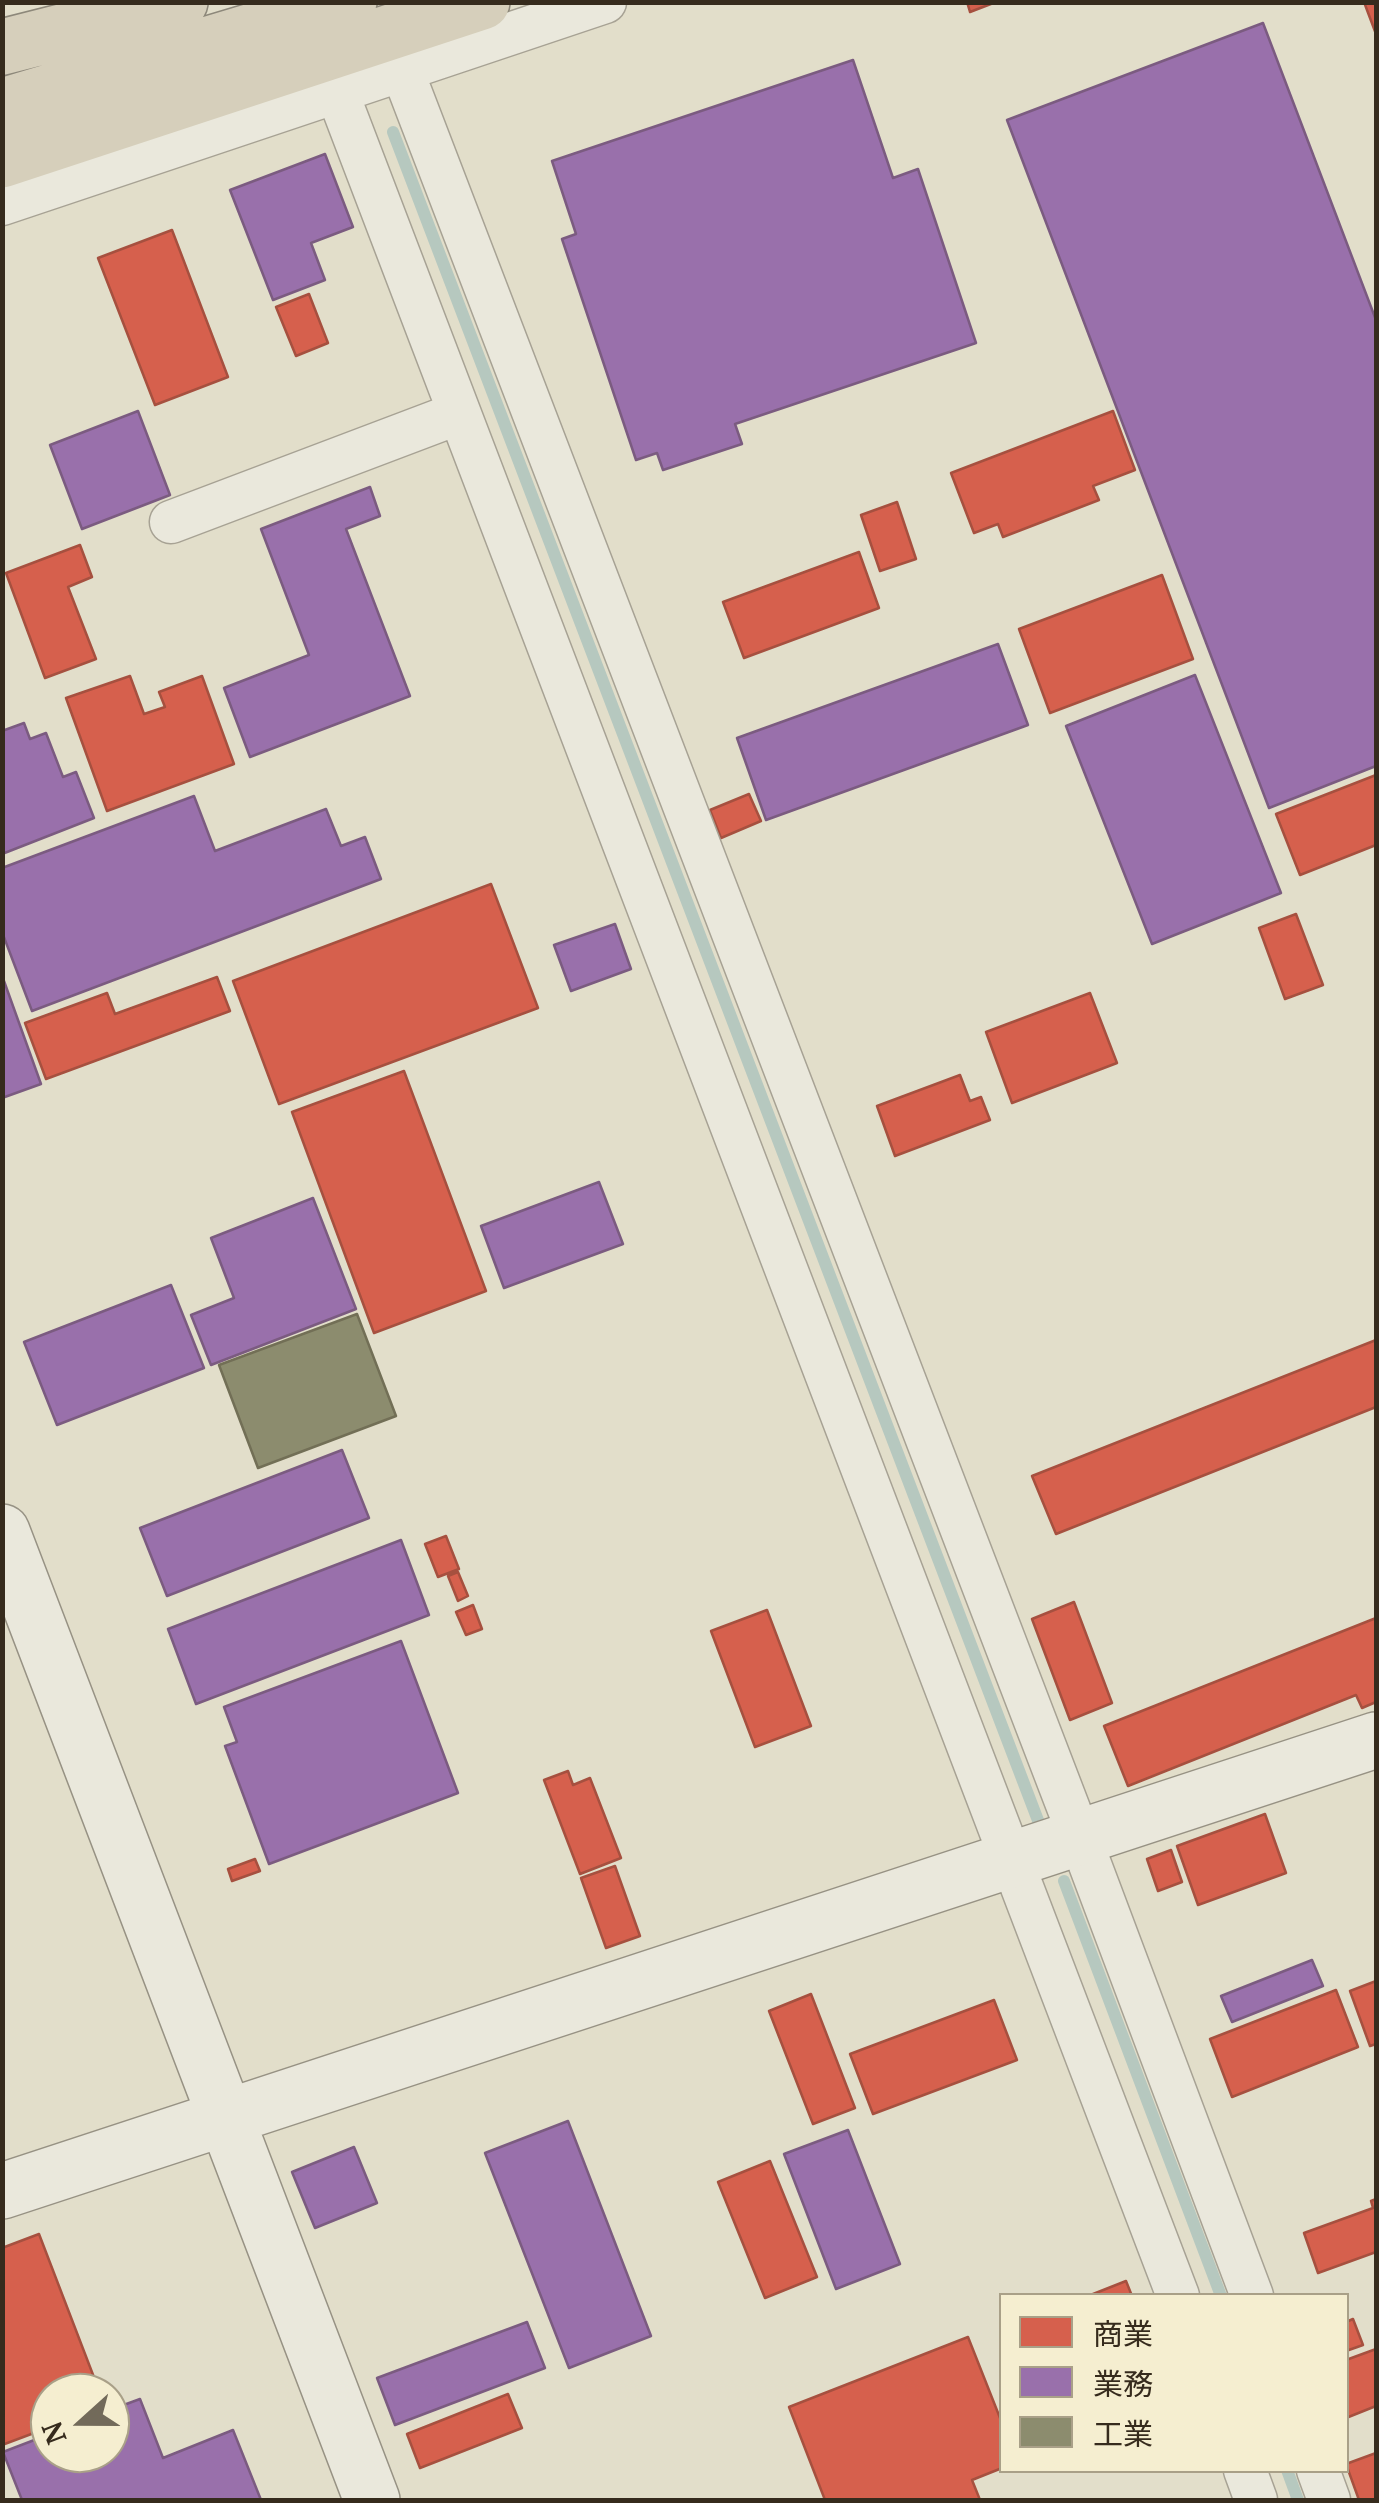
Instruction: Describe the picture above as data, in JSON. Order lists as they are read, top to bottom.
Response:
{
  "legend": ["商業", "業務", "工業"],
  "north": "left"
}
